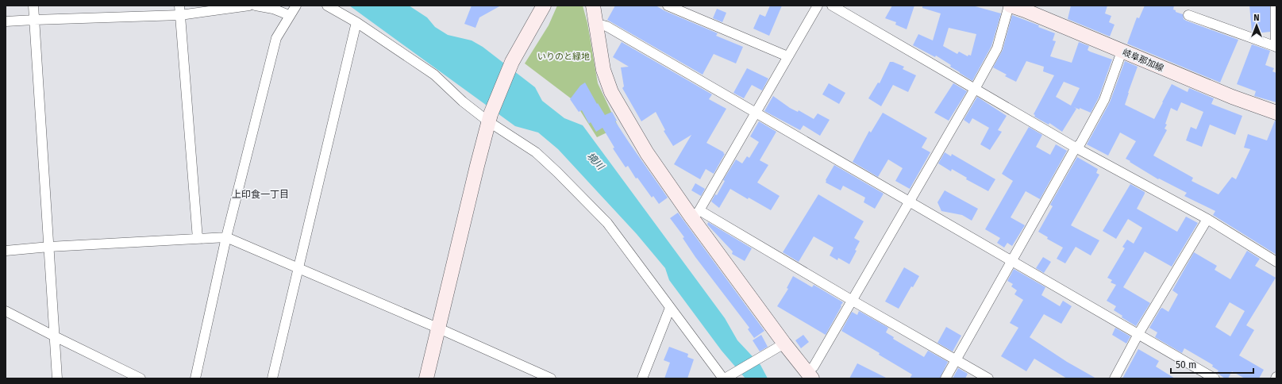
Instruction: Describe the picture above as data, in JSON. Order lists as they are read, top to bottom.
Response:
{
  "streets": {
    "street": ["岐阜那加線"]
  },
  "districts": ["上印食一丁目"],
  "water": ["境川"],
  "parks": ["いりのと緑地"],
  "scale_bar": "50 m",
  "north": "top"
}
